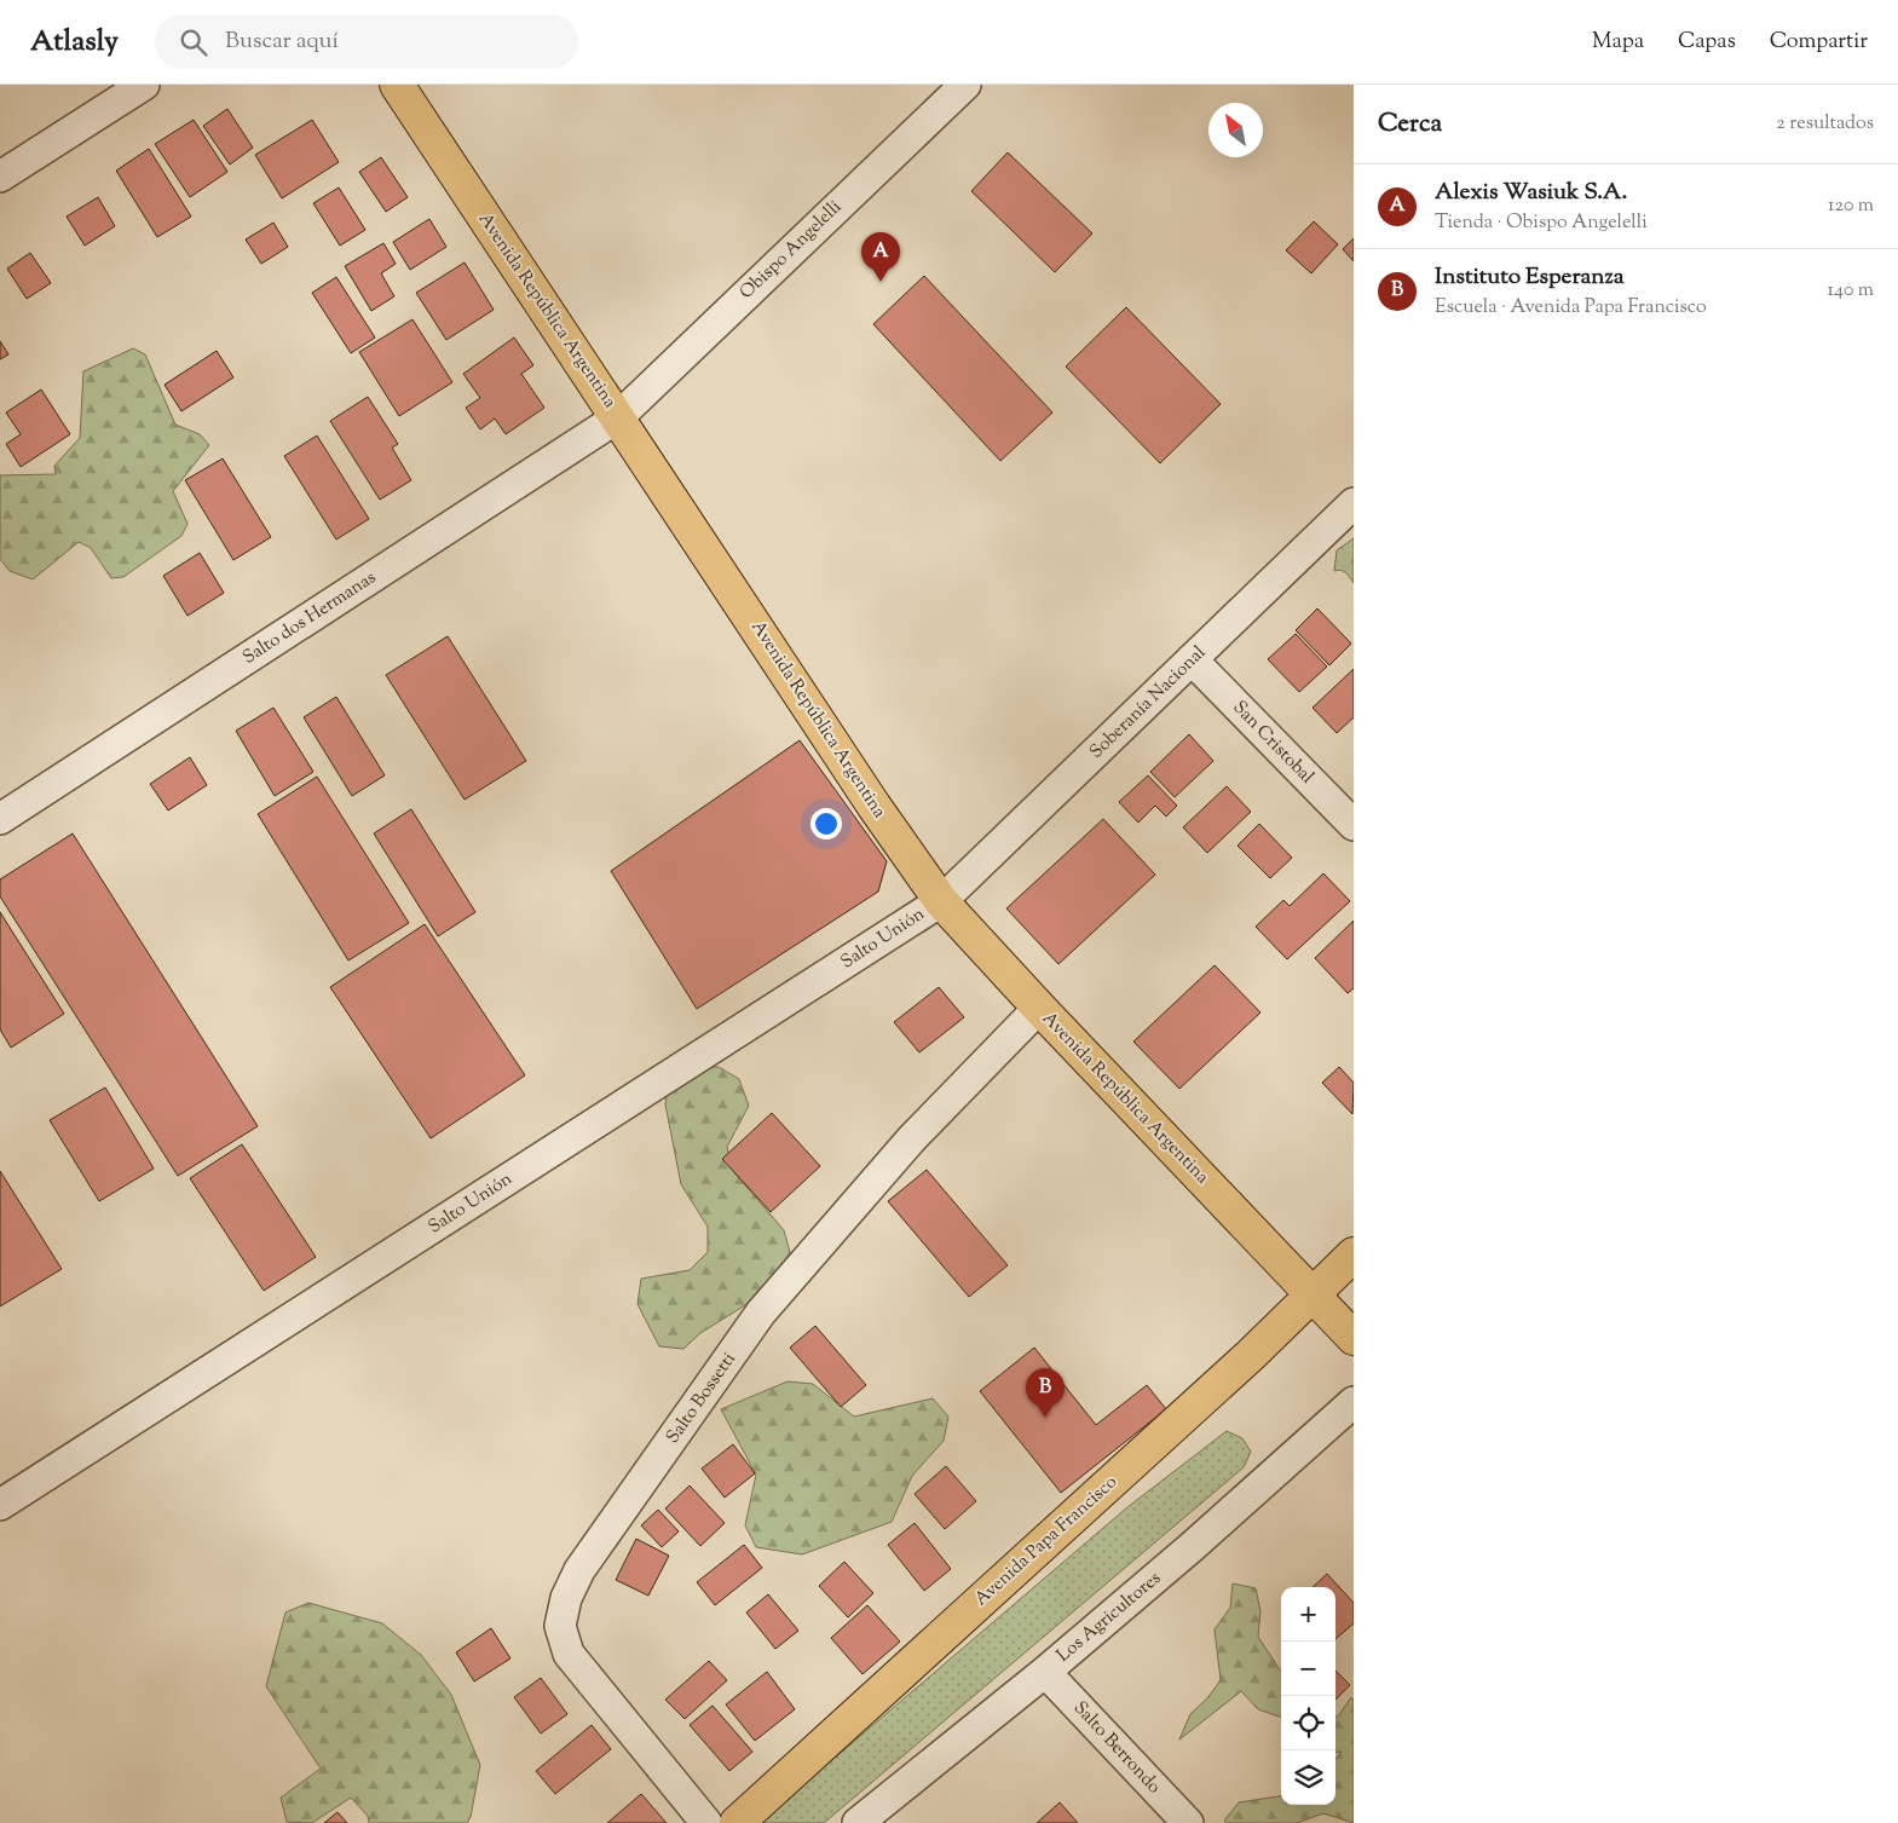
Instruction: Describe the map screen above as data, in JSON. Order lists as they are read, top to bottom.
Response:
{
  "streets": {
    "main road": ["Avenida República Argentina", "Avenida Papa Francisco"],
    "street": [
      "Obispo Angelelli",
      "Salto dos Hermanas",
      "Soberanía Nacional",
      "San Cristobal",
      "Salto Unión",
      "Salto Bossetti",
      "Los Agricultores",
      "Salto Berrondo"
    ]
  },
  "crossings": [
    ["Obispo Angelelli", "Avenida República Argentina"],
    ["Obispo Angelelli", "Salto dos Hermanas"],
    ["Avenida República Argentina", "Salto dos Hermanas"],
    ["Avenida República Argentina", "Soberanía Nacional"],
    ["Avenida República Argentina", "Salto Unión"],
    ["Avenida República Argentina", "Salto Bossetti"],
    ["Avenida República Argentina", "Avenida Papa Francisco"],
    ["Soberanía Nacional", "San Cristobal"],
    ["Soberanía Nacional", "Salto Unión"],
    ["Los Agricultores", "Salto Berrondo"]
  ],
  "north": "top left",
  "page": {
    "header": "Atlasly",
    "search": "Buscar aquí",
    "nav": ["Mapa", "Capas", "Compartir"],
    "heading": ["Cerca", "2 resultados"],
    "list": [
      {
        "mark": "A",
        "name": "Alexis Wasiuk S.A.",
        "note": "Tienda · Obispo Angelelli",
        "value": "120 m"
      },
      {
        "mark": "B",
        "name": "Instituto Esperanza",
        "note": "Escuela · Avenida Papa Francisco",
        "value": "140 m"
      }
    ],
    "pins": ["A", "B"],
    "map_buttons": ["+", "−"]
  }
}
